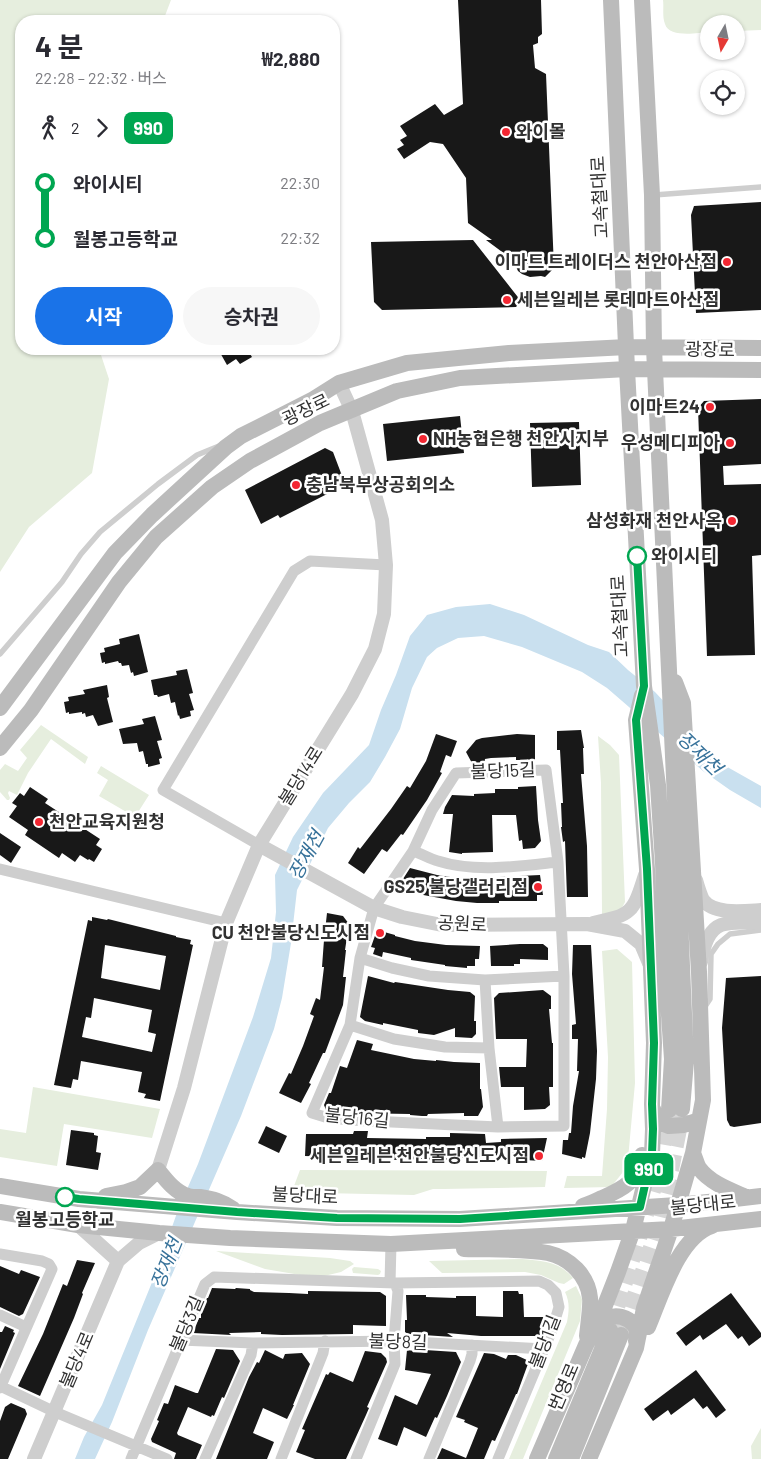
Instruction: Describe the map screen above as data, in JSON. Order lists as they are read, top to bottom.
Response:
{
  "streets": {
    "main road": [
      "고속철대로",
      "광장로",
      "불당대로",
      "번영로"
    ],
    "street": [
      "불당15길",
      "불당14로",
      "공원로",
      "불당16길",
      "불당3길",
      "불당8길",
      "불당1길",
      "불당4로"
    ]
  },
  "crossings": [
    ["고속철대로", "광장로"],
    ["광장로", "불당14로"],
    ["불당15길", "공원로"],
    ["불당15길", "불당16길"],
    ["불당14로", "공원로"],
    ["공원로", "불당16길"],
    ["불당3길", "불당8길"],
    ["불당3길", "불당1길"],
    ["불당8길", "불당1길"]
  ],
  "water": ["장재천"],
  "places": [
    "와이몰",
    "이마트 트레이더스 천안아산점",
    "세븐일레븐 롯데마트아산점",
    "이마트24",
    "NH농협은행 천안시지부",
    "우성메디피아",
    "충남북부상공회의소",
    "삼성화재 천안사옥",
    "와이시티",
    "천안교육지원청",
    "GS25 불당갤러리점",
    "CU 천안불당신도시점",
    "세븐일레븐 천안불당신도시점",
    "월봉고등학교"
  ],
  "lines": ["bus line 990"],
  "north": "bottom",
  "page": {
    "on_map": "990",
    "heading": ["4 분", "22:28 – 22:32 · 버스", "₩2,880"],
    "legs": ["2", "990"],
    "list": [
      {
        "name": "와이시티",
        "value": "22:30"
      },
      {
        "name": "월봉고등학교",
        "value": "22:32"
      }
    ],
    "buttons": ["시작", "승차권"]
  }
}
